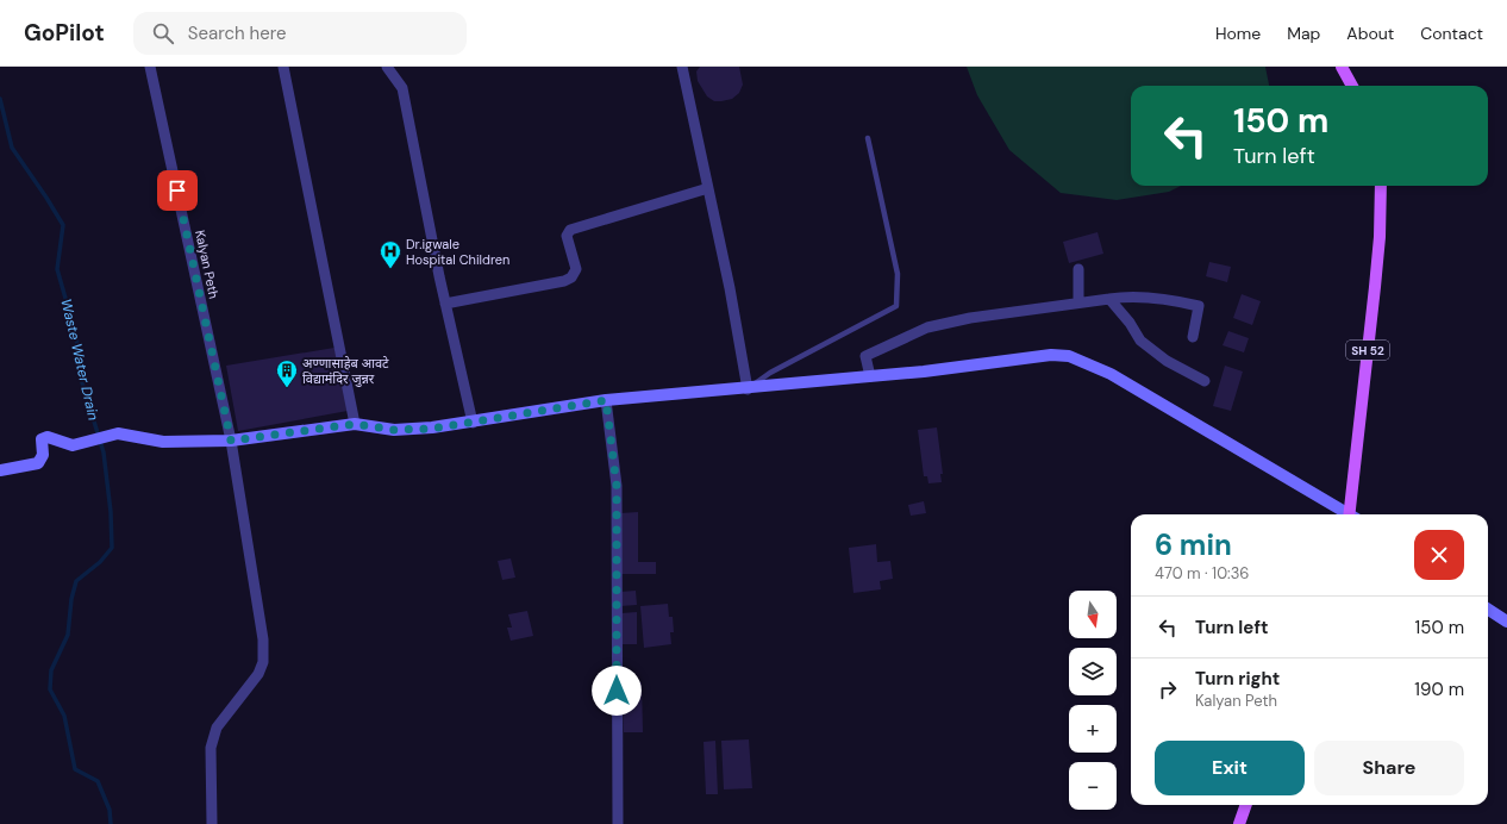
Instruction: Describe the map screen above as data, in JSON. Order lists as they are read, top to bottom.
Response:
{
  "streets": {
    "main road": ["SH 52"],
    "street": ["Kalyan Peth"]
  },
  "water": ["Waste Water Drain"],
  "places": {
    "hospital": ["Dr.igwale Hospital Children"],
    "building": ["अण्णासाहेब आवटे विद्यामंदिर जुन्नर"]
  },
  "north": "bottom",
  "page": {
    "header": "GoPilot",
    "search": "Search here",
    "nav": [
      "Home",
      "Map",
      "About",
      "Contact"
    ],
    "turn": ["150 m", "Turn left"],
    "heading": ["6 min", "470 m · 10:36"],
    "map_buttons": ["+", "−"],
    "list": [
      {
        "name": "Turn left",
        "value": "150 m"
      },
      {
        "name": "Turn right",
        "note": "Kalyan Peth",
        "value": "190 m"
      }
    ],
    "buttons": ["Exit", "Share"]
  }
}
